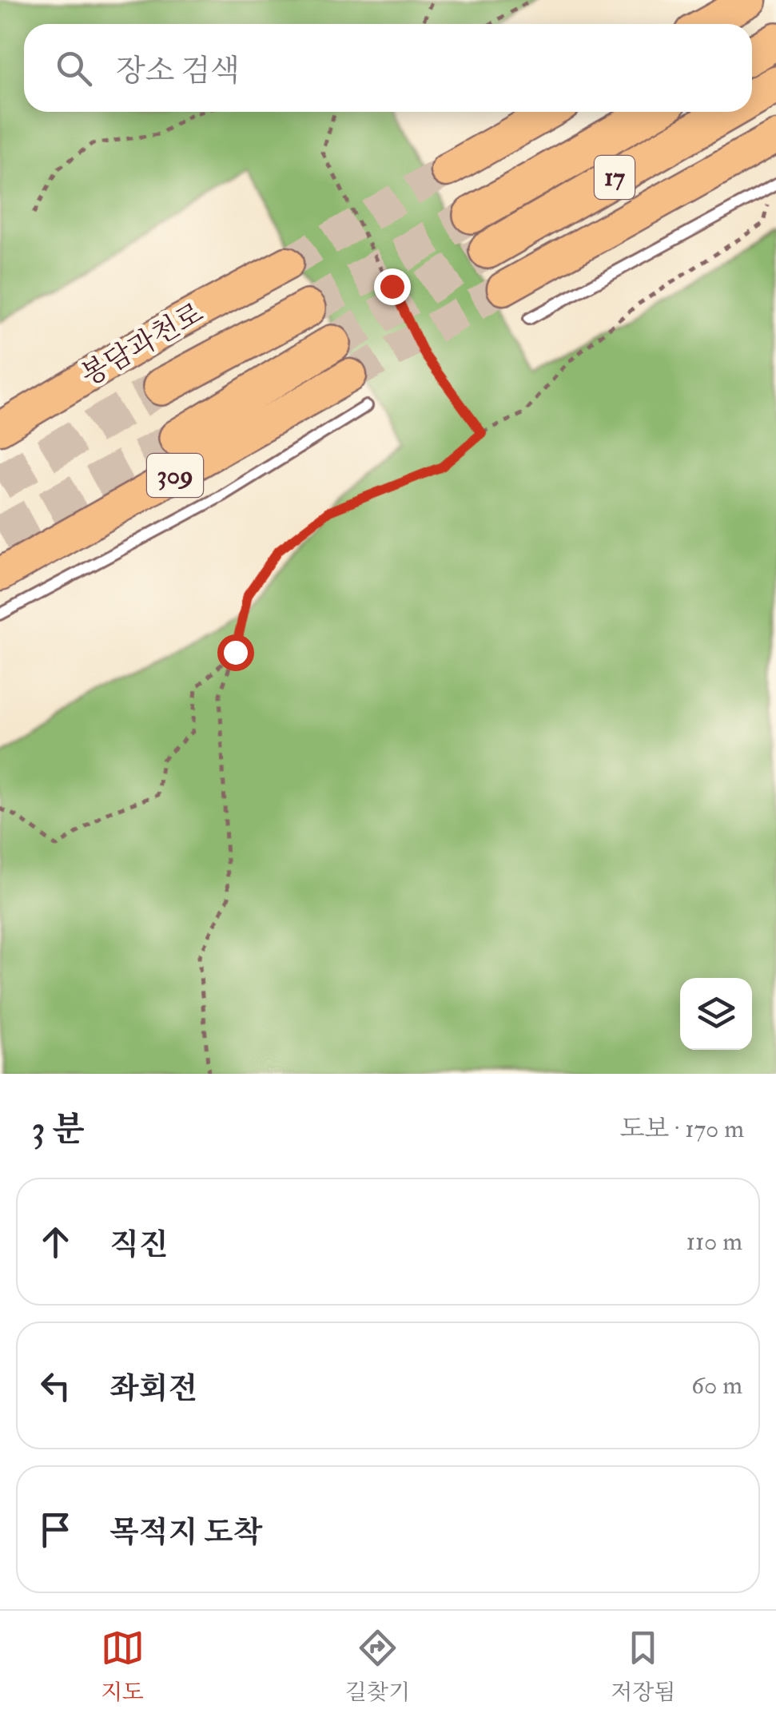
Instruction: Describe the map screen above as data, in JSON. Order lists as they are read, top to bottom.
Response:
{
  "streets": {
    "highway": ["17", "봉담과천로", "309"]
  },
  "page": {
    "search": "장소 검색",
    "heading": ["3 분", "도보 · 170 m"],
    "list": [
      ["직진", "110 m"],
      ["좌회전", "60 m"],
      "목적지 도착"
    ],
    "nav": ["지도", "길찾기", "저장됨"]
  }
}
